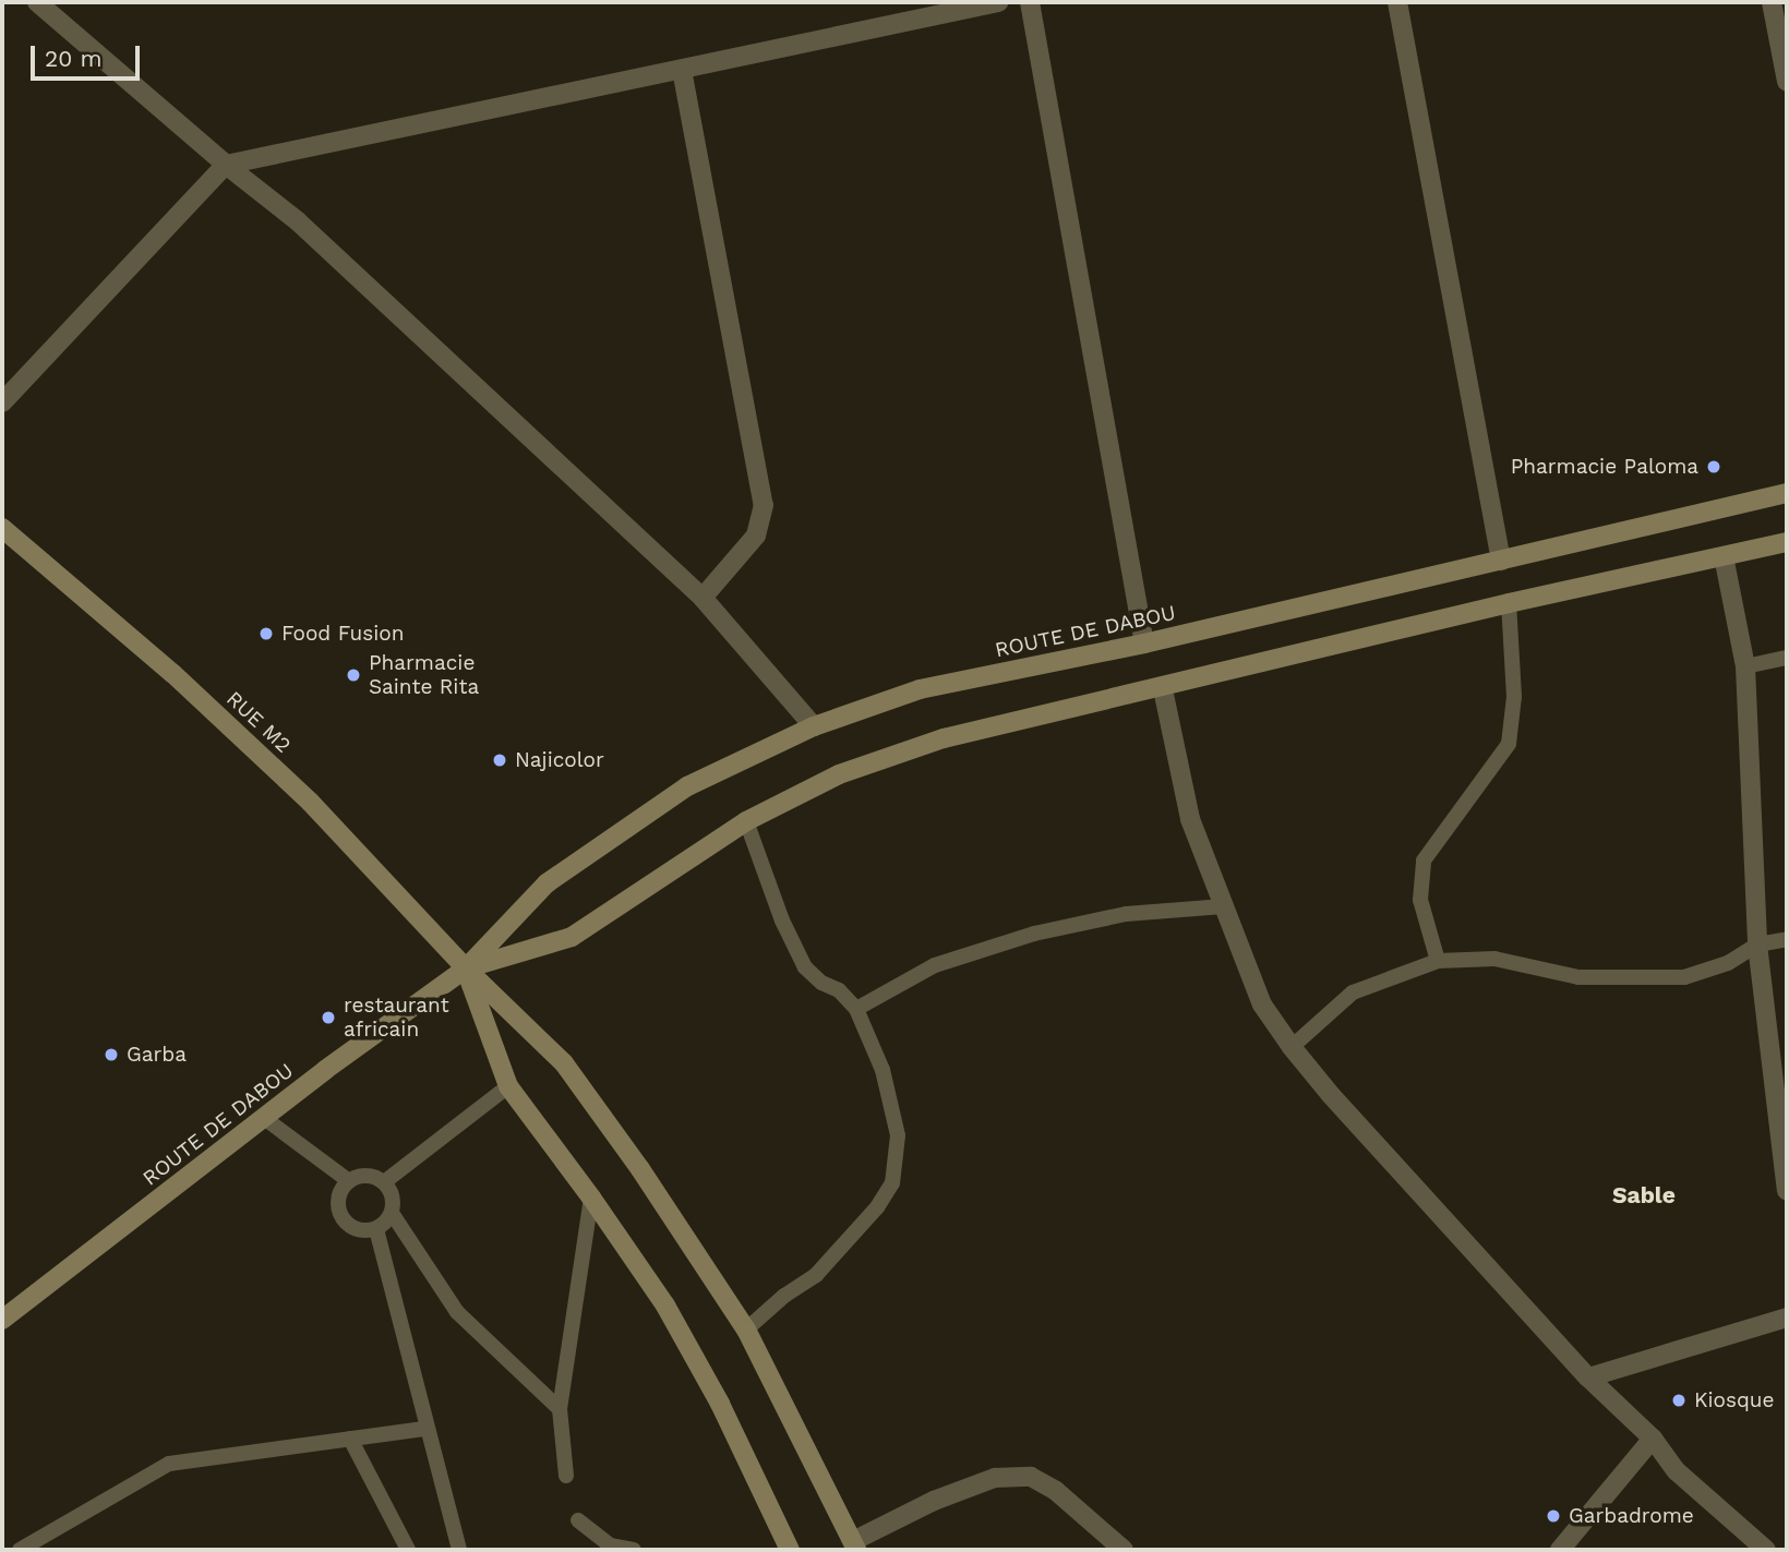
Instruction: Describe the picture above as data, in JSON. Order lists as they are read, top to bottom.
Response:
{
  "streets": {
    "street": ["ROUTE DE DABOU", "RUE M2"]
  },
  "crossings": [
    ["ROUTE DE DABOU", "RUE M2"]
  ],
  "districts": ["Sable"],
  "places": [
    "Pharmacie Paloma",
    "Food Fusion",
    "Pharmacie Sainte Rita",
    "Najicolor",
    "restaurant africain",
    "Garba",
    "Kiosque",
    "Garbadrome"
  ],
  "scale_bar": "20 m"
}
